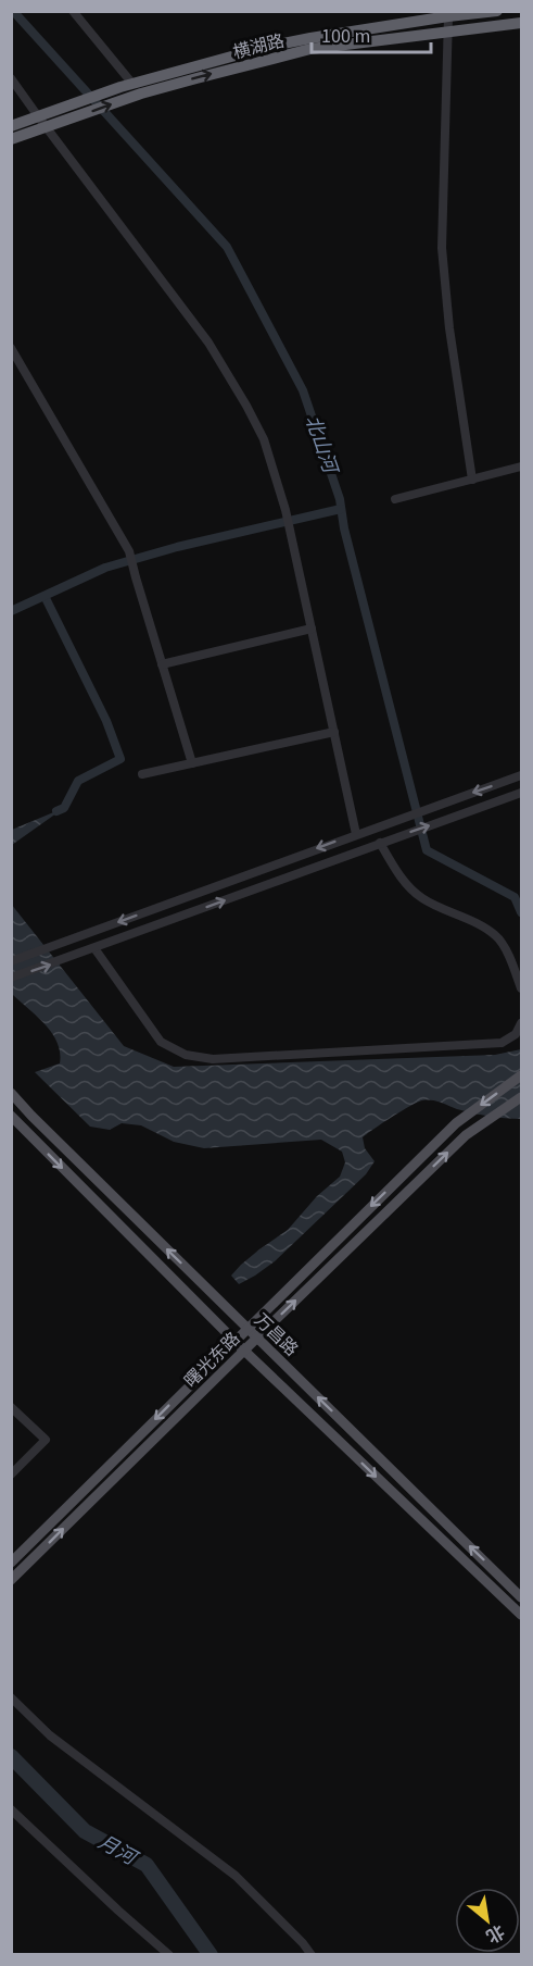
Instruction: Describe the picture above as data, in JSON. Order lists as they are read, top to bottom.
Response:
{
  "streets": {
    "highway": ["横湖路"],
    "main road": ["万昌路", "曙光东路"]
  },
  "crossings": [
    ["万昌路", "曙光东路"]
  ],
  "water": ["北山河", "月河"],
  "scale_bar": "100 m",
  "north": "bottom right"
}
